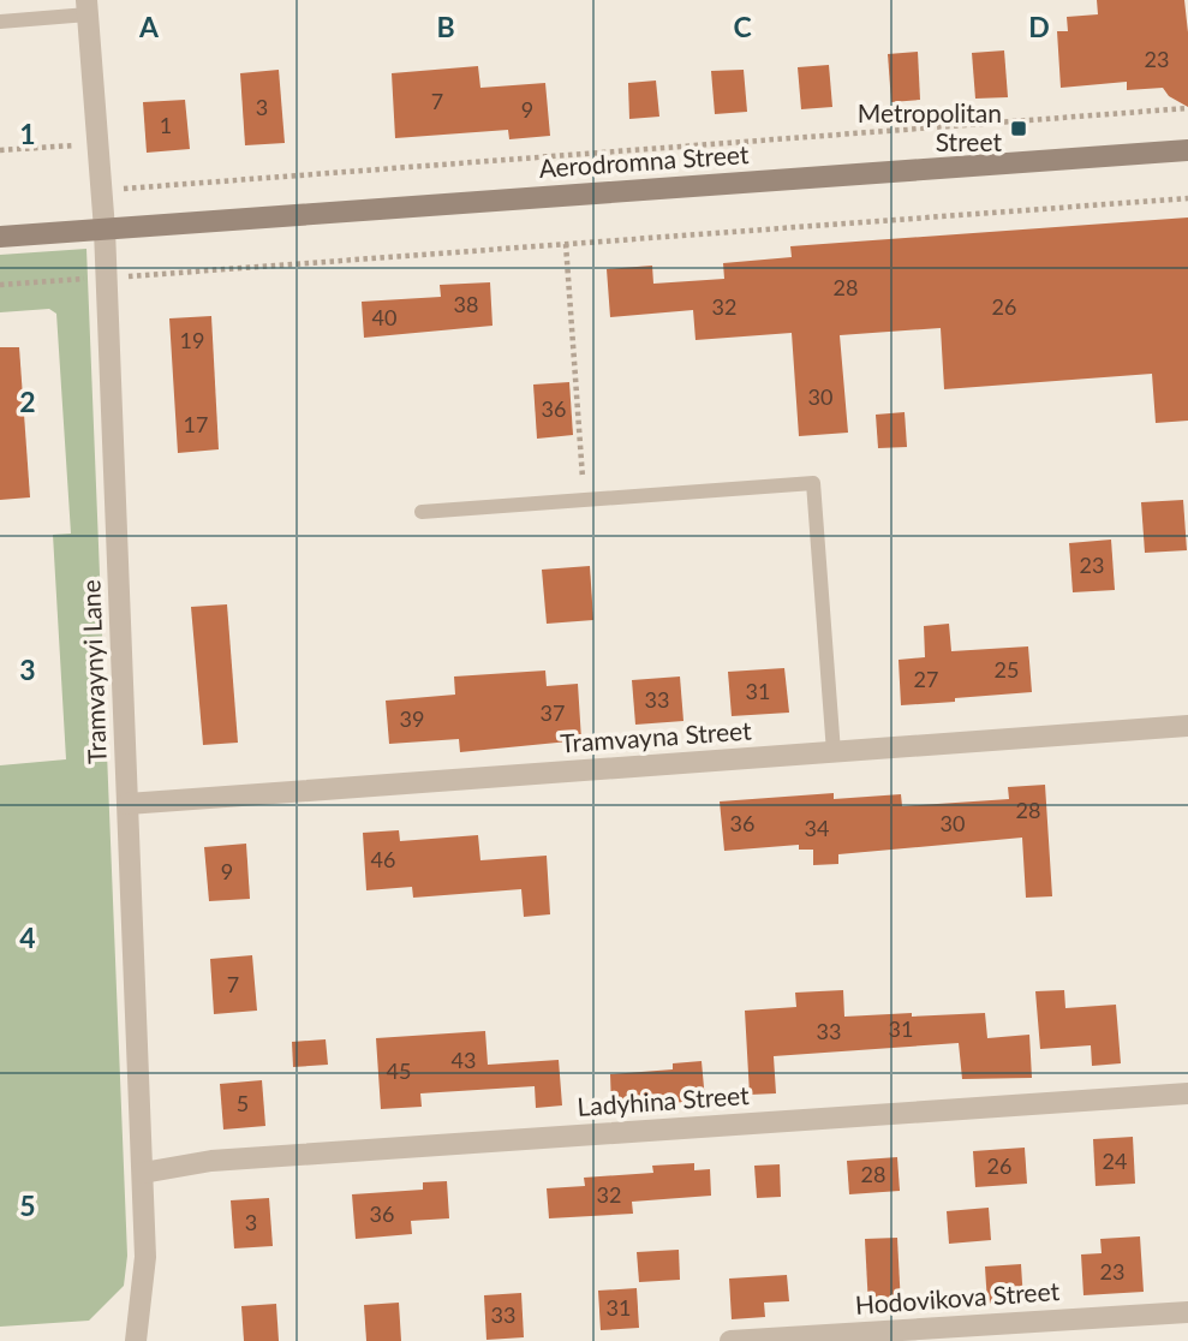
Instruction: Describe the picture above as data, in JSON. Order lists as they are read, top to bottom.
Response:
{
  "streets": {
    "main road": ["Aerodromna Street"],
    "street": [
      "Tramvaynyi Lane",
      "Tramvayna Street",
      "Ladyhina Street",
      "Hodovikova Street"
    ]
  },
  "crossings": [
    ["Aerodromna Street", "Tramvaynyi Lane"],
    ["Tramvaynyi Lane", "Tramvayna Street"],
    ["Tramvaynyi Lane", "Ladyhina Street"]
  ],
  "places": {
    "transit": ["Metropolitan Street"]
  },
  "house_numbers": [
    "23",
    "7",
    "3",
    "9",
    "1",
    "28",
    "38",
    "32",
    "26",
    "40",
    "19",
    "30",
    "36",
    "17",
    "23",
    "25",
    "27",
    "31",
    "33",
    "37",
    "39",
    "28",
    "36",
    "30",
    "34",
    "46",
    "9",
    "7",
    "31",
    "33",
    "43",
    "45",
    "5",
    "24",
    "26",
    "28",
    "32",
    "36",
    "3",
    "23",
    "31",
    "33"
  ],
  "grid": {
    "columns": [
      "A",
      "B",
      "C",
      "D"
    ],
    "rows": [
      "1",
      "2",
      "3",
      "4",
      "5"
    ]
  }
}
